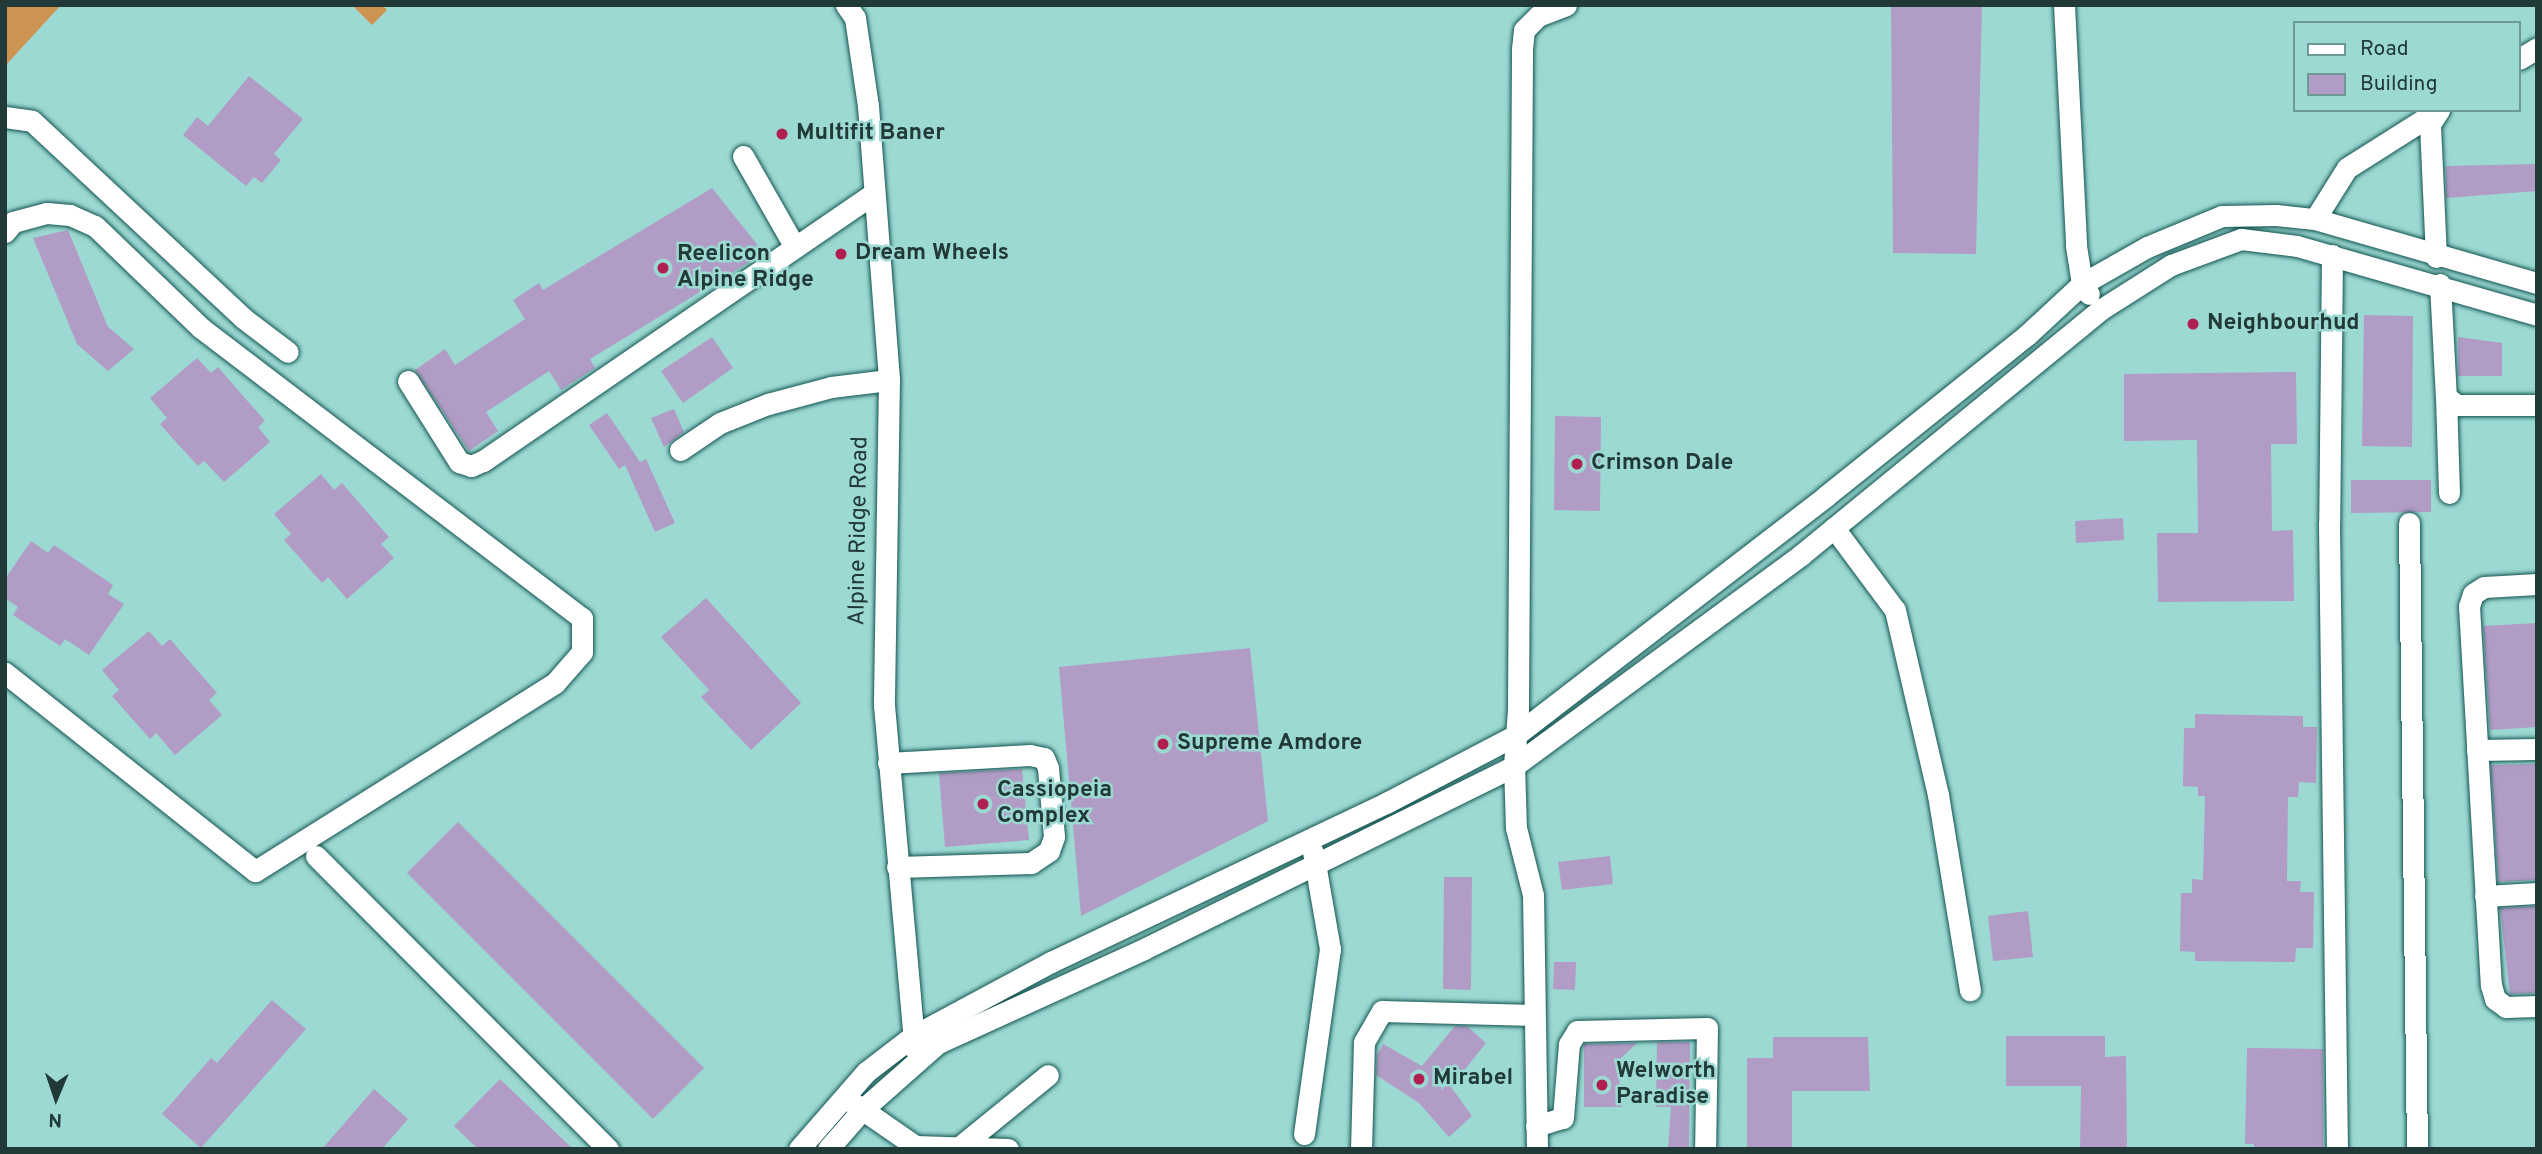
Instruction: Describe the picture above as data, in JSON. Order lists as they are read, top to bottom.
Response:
{
  "streets": {
    "street": ["Alpine Ridge Road"]
  },
  "places": [
    "Multifit Baner",
    "Dream Wheels",
    "Reelicon Alpine Ridge",
    "Neighbourhud",
    "Crimson Dale",
    "Supreme Amdore",
    "Cassiopeia Complex",
    "Mirabel",
    "Welworth Paradise"
  ],
  "legend": ["Road", "Building"],
  "north": "bottom"
}
